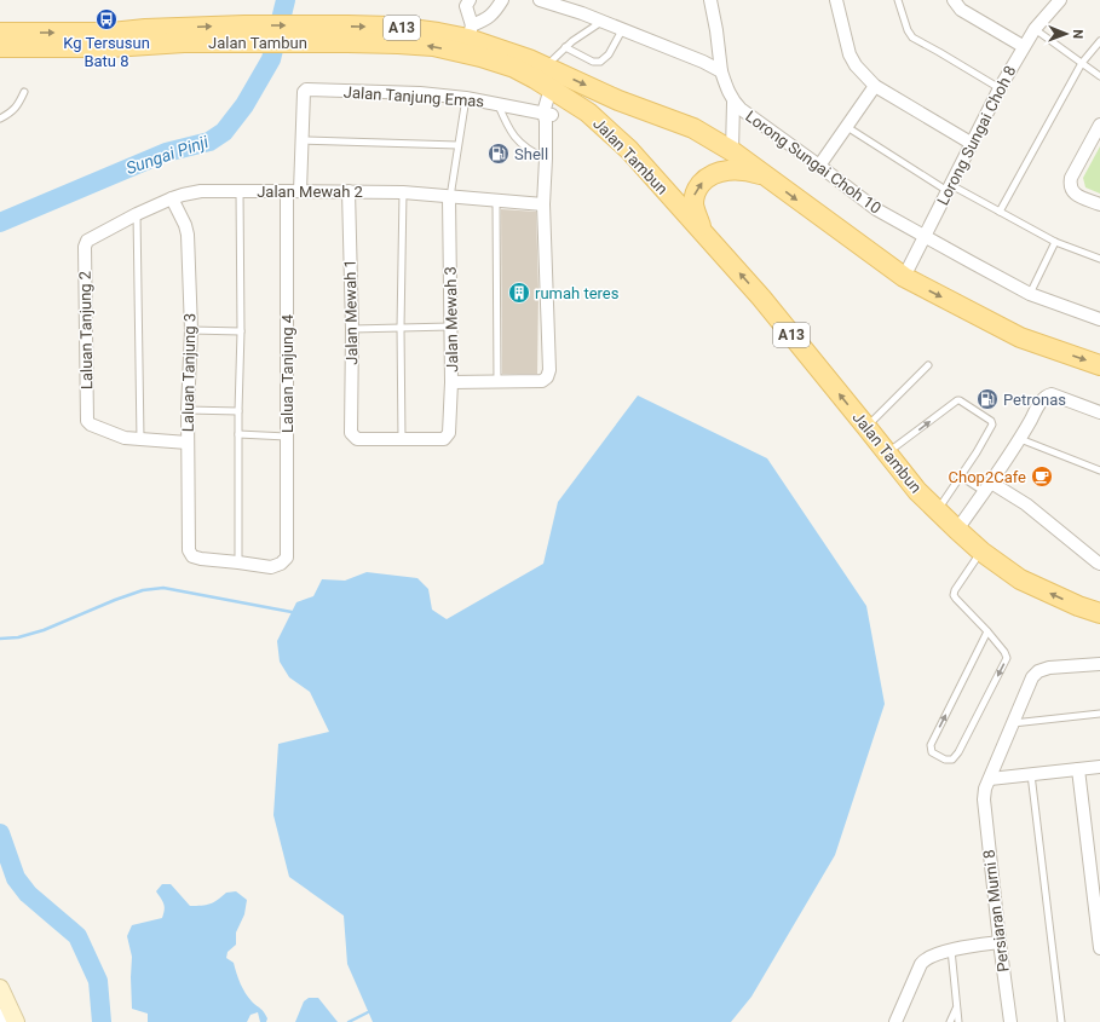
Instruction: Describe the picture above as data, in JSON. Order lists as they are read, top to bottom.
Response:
{
  "streets": {
    "main road": ["A13", "Jalan Tambun"],
    "street": [
      "Jalan Tanjung Emas",
      "Lorong Sungai Choh 8",
      "Lorong Sungai Choh 10",
      "Jalan Mewah 2",
      "Jalan Mewah 1",
      "Jalan Mewah 3",
      "Laluan Tanjung 2",
      "Laluan Tanjung 3",
      "Laluan Tanjung 4",
      "Persiaran Murni 8"
    ]
  },
  "crossings": [
    ["A13", "Jalan Tambun"],
    ["A13", "Lorong Sungai Choh 8"],
    ["Lorong Sungai Choh 8", "Lorong Sungai Choh 10"],
    ["Jalan Mewah 2", "Jalan Mewah 1"],
    ["Jalan Mewah 2", "Jalan Mewah 3"],
    ["Jalan Mewah 2", "Laluan Tanjung 2"],
    ["Jalan Mewah 2", "Laluan Tanjung 3"],
    ["Jalan Mewah 2", "Laluan Tanjung 4"],
    ["Jalan Mewah 1", "Jalan Mewah 3"],
    ["Laluan Tanjung 3", "Laluan Tanjung 4"]
  ],
  "water": ["Sungai Pinji"],
  "places": {
    "bus stop": ["Kg Tersusun Batu 8"],
    "fuel station": ["Shell", "Petronas"],
    "building": ["rumah teres"],
    "cafe": ["Chop2Cafe"]
  },
  "north": "right"
}
